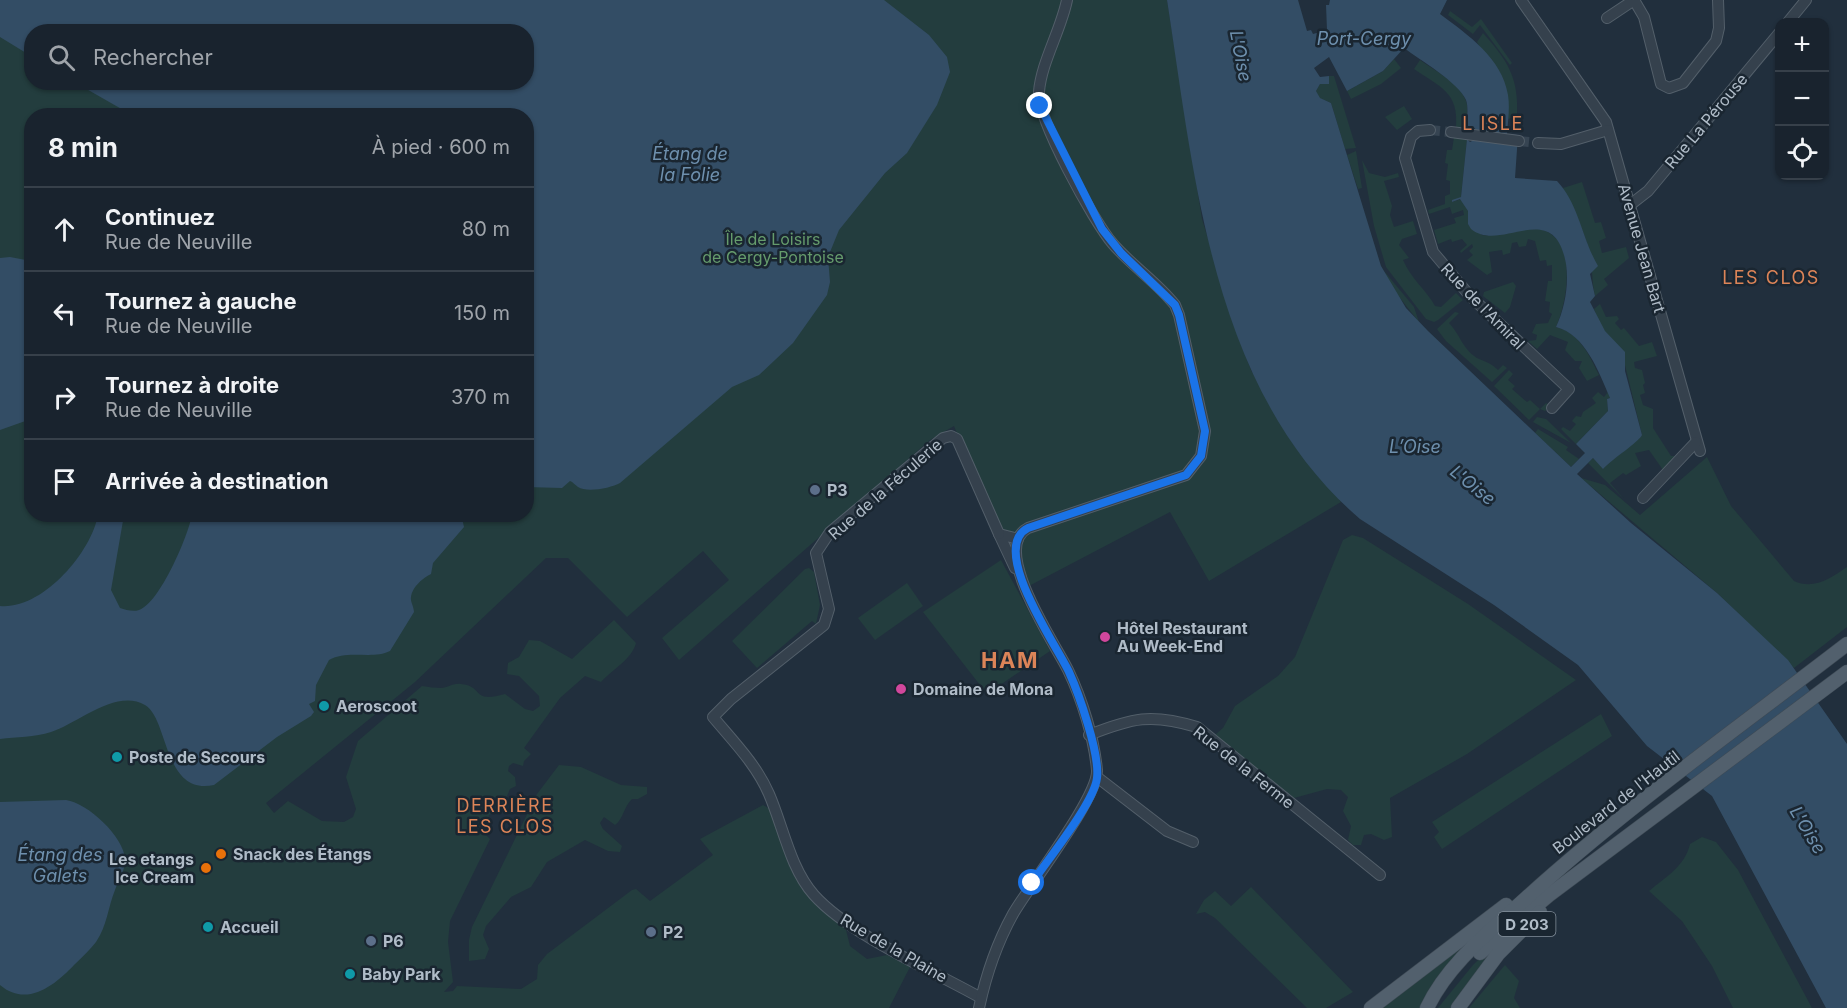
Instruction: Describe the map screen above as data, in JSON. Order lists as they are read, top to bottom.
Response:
{
  "streets": {
    "main road": ["Boulevard de l'Hautil", "D 203"],
    "street": [
      "Rue La Pérouse",
      "Avenue Jean Bart",
      "Rue de l'Amiral",
      "Rue de la Féculerie",
      "Rue de la Ferme",
      "Rue de la Plaine"
    ]
  },
  "crossings": [
    ["Rue La Pérouse", "Avenue Jean Bart"],
    ["Rue de la Féculerie", "Rue de la Plaine"],
    ["Boulevard de l'Hautil", "D 203"]
  ],
  "districts": [
    "L ISLE",
    "LES CLOS",
    "HAM",
    "DERRIÈRE LES CLOS"
  ],
  "water": [
    "Port-Cergy",
    "L'Oise",
    "Étang de la Folie",
    "L’Oise",
    "Étang des Galets"
  ],
  "parks": ["Île de Loisirs de Cergy-Pontoise"],
  "places": [
    "P3",
    "Hôtel Restaurant Au Week-End",
    "Domaine de Mona",
    "Aeroscoot",
    "Poste de Secours",
    "Snack des Étangs",
    "Les etangs Ice Cream",
    "Accueil",
    "P2",
    "P6",
    "Baby Park"
  ],
  "page": {
    "map_buttons": ["+", "−"],
    "search": "Rechercher",
    "heading": ["8 min", "À pied · 600 m"],
    "list": [
      ["Continuez", "Rue de Neuville", "80 m"],
      ["Tournez à gauche", "Rue de Neuville", "150 m"],
      ["Tournez à droite", "Rue de Neuville", "370 m"],
      "Arrivée à destination"
    ]
  }
}
